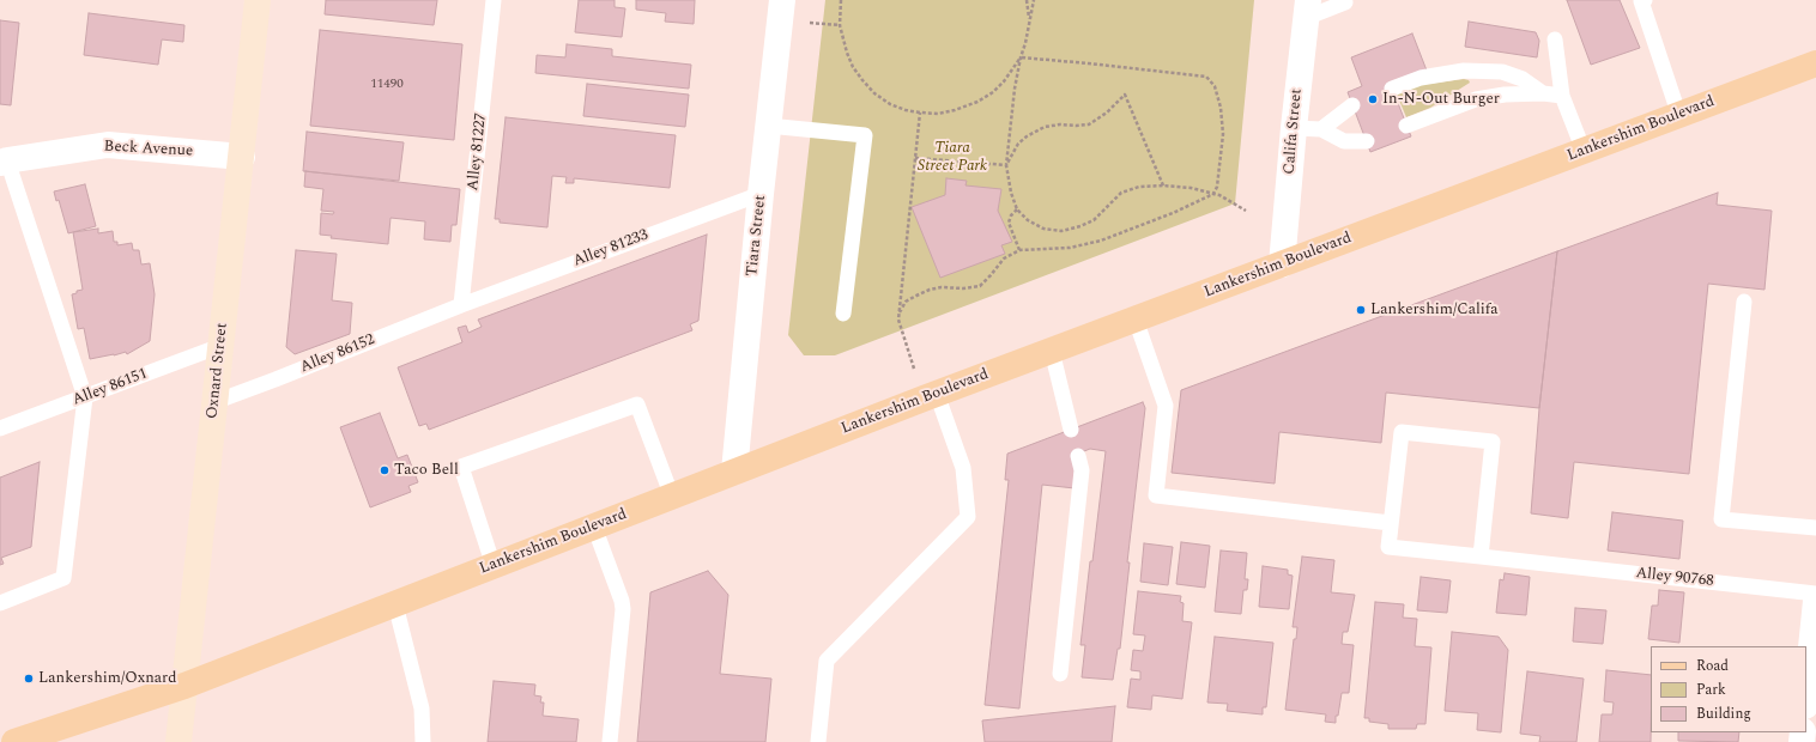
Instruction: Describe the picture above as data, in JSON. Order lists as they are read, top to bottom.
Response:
{
  "streets": {
    "main road": ["Lankershim Boulevard", "Oxnard Street"],
    "street": ["Califa Street", "Beck Avenue", "Tiara Street"],
    "lane": [
      "Alley 81227",
      "Alley 81233",
      "Alley 86152",
      "Alley 86151",
      "Alley 90768"
    ]
  },
  "crossings": [
    ["Lankershim Boulevard", "Califa Street"],
    ["Lankershim Boulevard", "Tiara Street"],
    ["Lankershim Boulevard", "Oxnard Street"],
    ["Beck Avenue", "Oxnard Street"],
    ["Alley 81227", "Alley 81233"],
    ["Alley 81227", "Alley 86152"],
    ["Tiara Street", "Alley 81233"],
    ["Alley 81233", "Alley 86152"],
    ["Alley 86152", "Oxnard Street"],
    ["Oxnard Street", "Alley 86151"]
  ],
  "parks": ["Tiara Street Park"],
  "places": [
    "In-N-Out Burger",
    "Lankershim/Califa",
    "Taco Bell",
    "Lankershim/Oxnard"
  ],
  "house_numbers": ["11490"],
  "legend": ["Road", "Park", "Building"]
}
